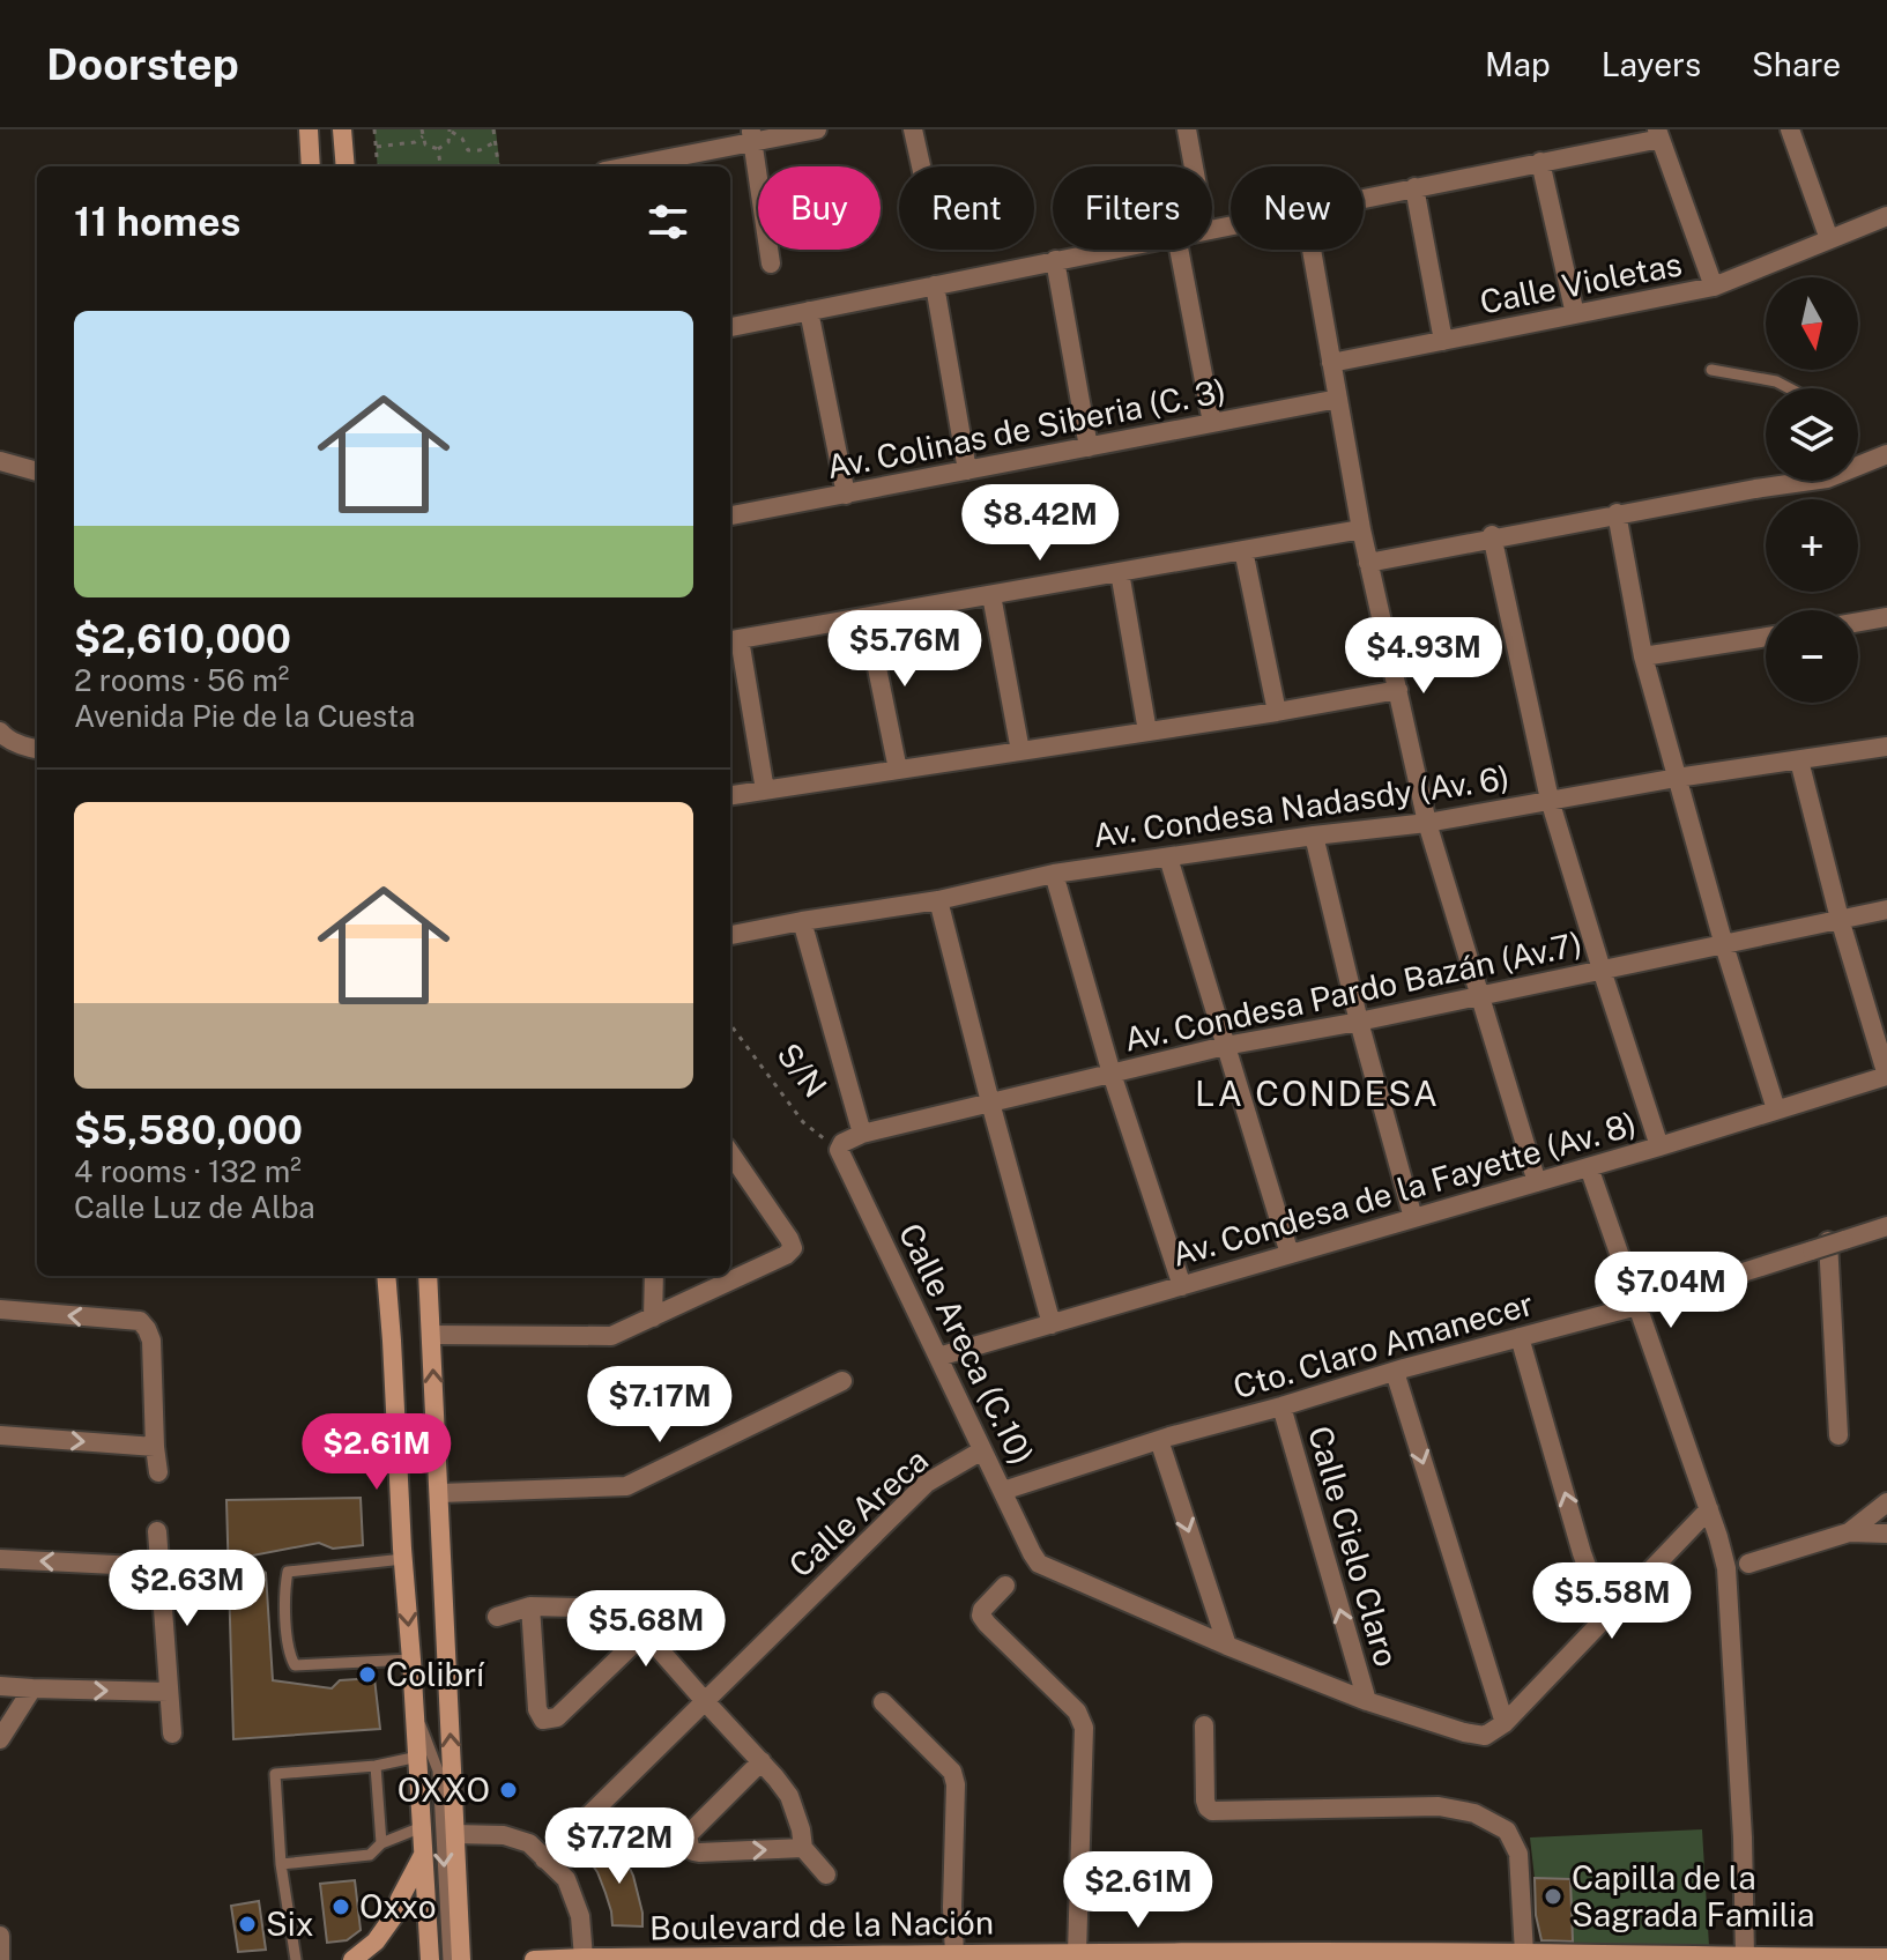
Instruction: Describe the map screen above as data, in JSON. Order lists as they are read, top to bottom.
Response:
{
  "streets": {
    "main road": ["Boulevard de la Nación"],
    "street": [
      "Calle Violetas",
      "Av. Colinas de Siberia (C. 3)",
      "Av. Condesa Nadasdy (Av. 6)",
      "Av. Condesa Pardo Bazán (Av.7)",
      "Av. Condesa de la Fayette (Av. 8)",
      "Calle Areca (C.10)",
      "Cto. Claro Amanecer",
      "Calle Areca",
      "Calle Cielo Claro"
    ],
    "path": ["S/N"]
  },
  "crossings": [
    ["Av. Condesa Pardo Bazán (Av.7)", "S/N"],
    ["Av. Condesa Pardo Bazán (Av.7)", "Calle Areca (C.10)"],
    ["S/N", "Calle Areca (C.10)"],
    ["Av. Condesa de la Fayette (Av. 8)", "Calle Areca (C.10)"],
    ["Calle Areca (C.10)", "Cto. Claro Amanecer"],
    ["Calle Areca (C.10)", "Calle Areca"],
    ["Cto. Claro Amanecer", "Calle Cielo Claro"]
  ],
  "districts": ["LA CONDESA"],
  "places": [
    "Colibrí",
    "OXXO",
    "Capilla de la Sagrada Familia",
    "Oxxo",
    "Six"
  ],
  "north": "bottom",
  "page": {
    "header": "Doorstep",
    "nav": ["Map", "Layers", "Share"],
    "chip": [
      "Buy",
      "Rent",
      "Filters",
      "New"
    ],
    "heading": "11 homes",
    "map_buttons": ["+", "−"],
    "list": [
      {
        "name": "$2,610,000",
        "note": "2 rooms · 56 m² · Avenida Pie de la Cuesta"
      },
      {
        "name": "$5,580,000",
        "note": "4 rooms · 132 m² · Calle Luz de Alba"
      }
    ],
    "price": [
      "$8.42M",
      "$5.76M",
      "$4.93M",
      "$7.04M",
      "$7.17M",
      "$2.61M",
      "$2.63M",
      "$5.58M",
      "$5.68M",
      "$7.72M",
      "$2.61M"
    ]
  }
}
